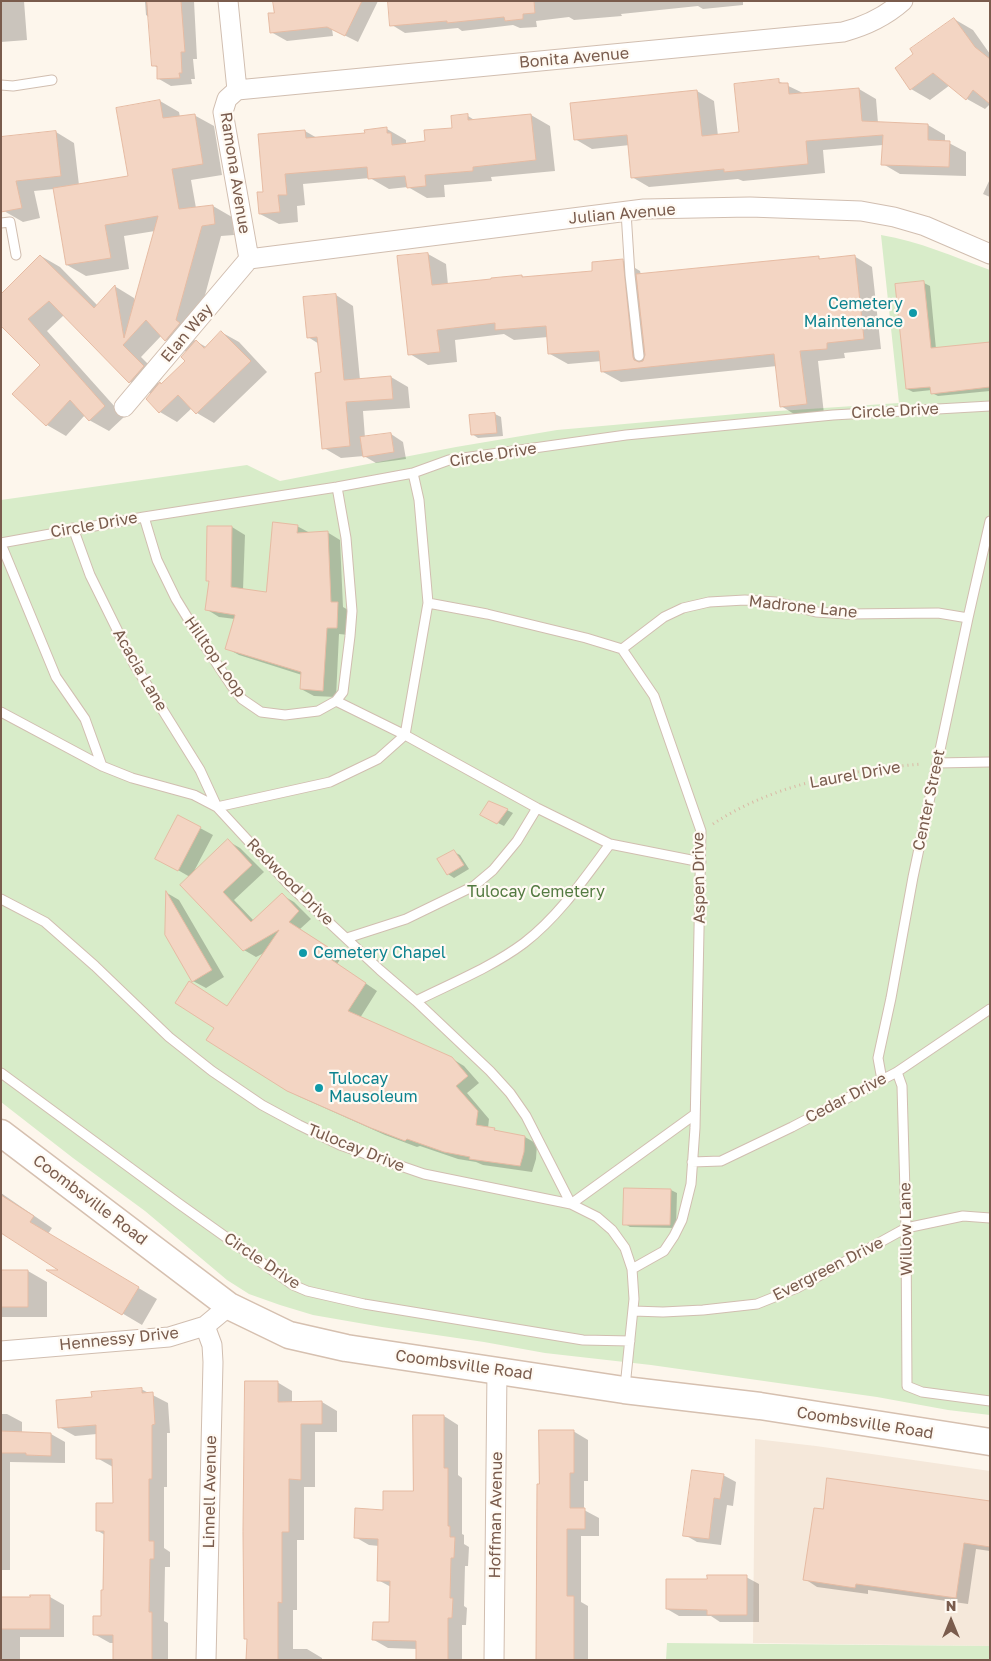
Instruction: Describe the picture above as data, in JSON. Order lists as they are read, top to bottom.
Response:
{
  "streets": {
    "street": [
      "Bonita Avenue",
      "Ramona Avenue",
      "Julian Avenue",
      "Elan Way",
      "Coombsville Road",
      "Hennessy Drive",
      "Linnell Avenue",
      "Hoffman Avenue"
    ],
    "lane": [
      "Circle Drive",
      "Madrone Lane",
      "Hilltop Loop",
      "Acacia Lane",
      "Center Street",
      "Aspen Drive",
      "Redwood Drive",
      "Cedar Drive",
      "Tulocay Drive",
      "Willow Lane",
      "Evergreen Drive"
    ],
    "path": ["Laurel Drive"]
  },
  "crossings": [
    ["Bonita Avenue", "Ramona Avenue"],
    ["Ramona Avenue", "Julian Avenue"],
    ["Ramona Avenue", "Elan Way"],
    ["Julian Avenue", "Elan Way"],
    ["Circle Drive", "Hilltop Loop"],
    ["Circle Drive", "Acacia Lane"],
    ["Circle Drive", "Tulocay Drive"],
    ["Madrone Lane", "Center Street"],
    ["Madrone Lane", "Aspen Drive"],
    ["Acacia Lane", "Redwood Drive"],
    ["Laurel Drive", "Center Street"],
    ["Laurel Drive", "Aspen Drive"],
    ["Center Street", "Cedar Drive"],
    ["Aspen Drive", "Cedar Drive"],
    ["Aspen Drive", "Tulocay Drive"],
    ["Redwood Drive", "Tulocay Drive"],
    ["Cedar Drive", "Willow Lane"],
    ["Tulocay Drive", "Coombsville Road"],
    ["Tulocay Drive", "Evergreen Drive"],
    ["Coombsville Road", "Hennessy Drive"],
    ["Coombsville Road", "Hoffman Avenue"],
    ["Willow Lane", "Evergreen Drive"],
    ["Hennessy Drive", "Linnell Avenue"]
  ],
  "parks": ["Tulocay Cemetery"],
  "places": ["Cemetery Maintenance", "Cemetery Chapel", "Tulocay Mausoleum"],
  "north": "top"
}
